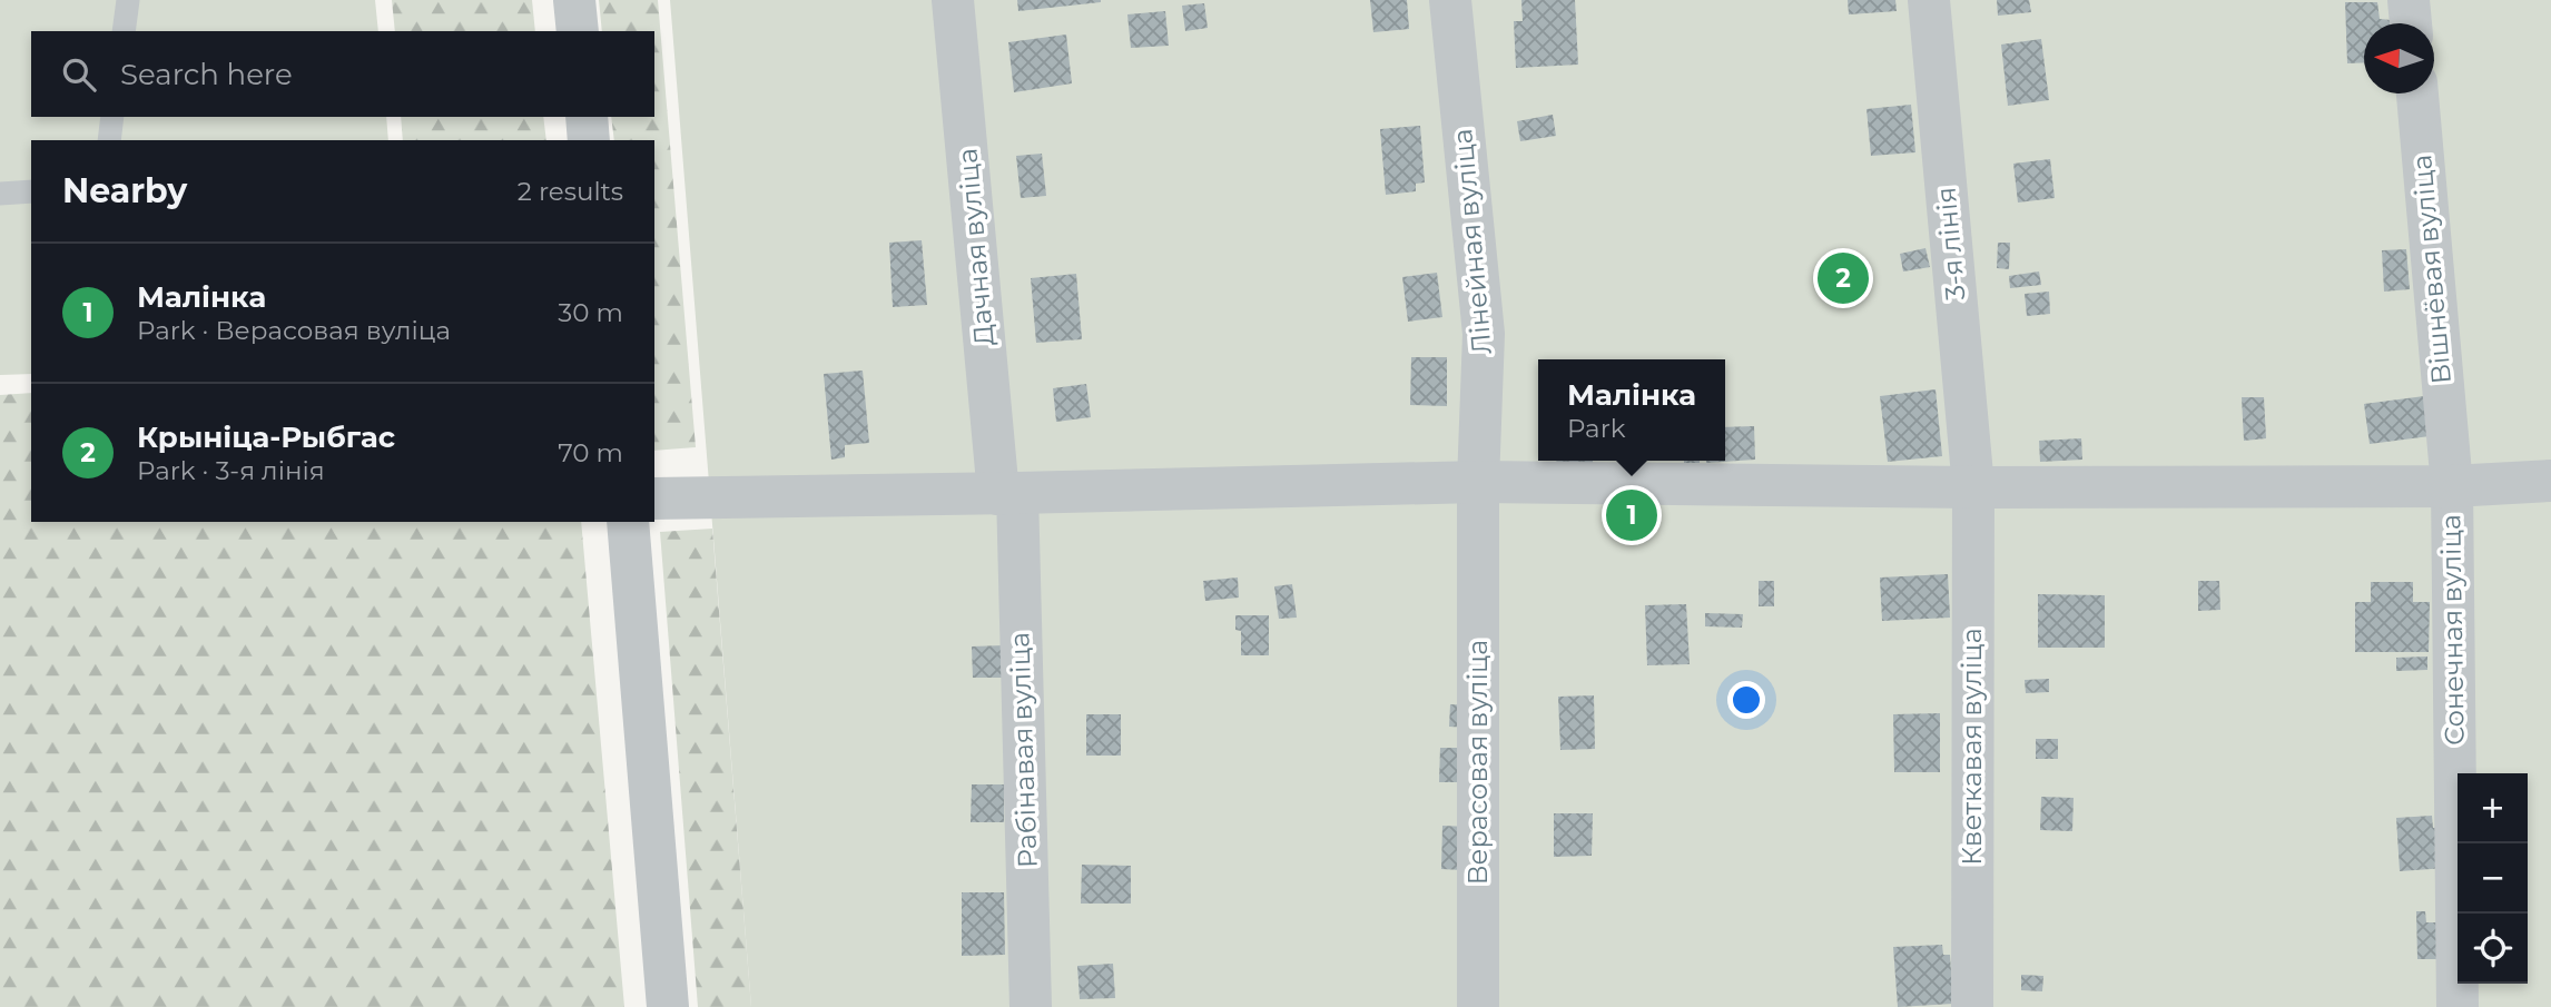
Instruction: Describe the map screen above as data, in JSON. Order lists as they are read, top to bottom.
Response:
{
  "streets": {
    "street": [
      "Лінейная вуліца",
      "3-я лінія",
      "Дачная вуліца",
      "Вішнёвая вуліца",
      "Сонечная вуліца",
      "Кветкавая вуліца",
      "Рабінавая вуліца",
      "Верасовая вуліца"
    ]
  },
  "crossings": [
    ["Лінейная вуліца", "Верасовая вуліца"],
    ["3-я лінія", "Кветкавая вуліца"],
    ["Дачная вуліца", "Рабінавая вуліца"],
    ["Вішнёвая вуліца", "Сонечная вуліца"]
  ],
  "north": "left",
  "page": {
    "search": "Search here",
    "heading": ["Nearby", "2 results"],
    "list": [
      {
        "mark": "1",
        "name": "Малінка",
        "note": "Park · Верасовая вуліца",
        "value": "30 m"
      },
      {
        "mark": "2",
        "name": "Крыніца-Рыбгас",
        "note": "Park · 3-я лінія",
        "value": "70 m"
      }
    ],
    "pins": ["2", "1"],
    "popup": ["Малінка", "Park"],
    "map_buttons": ["+", "−"]
  }
}
